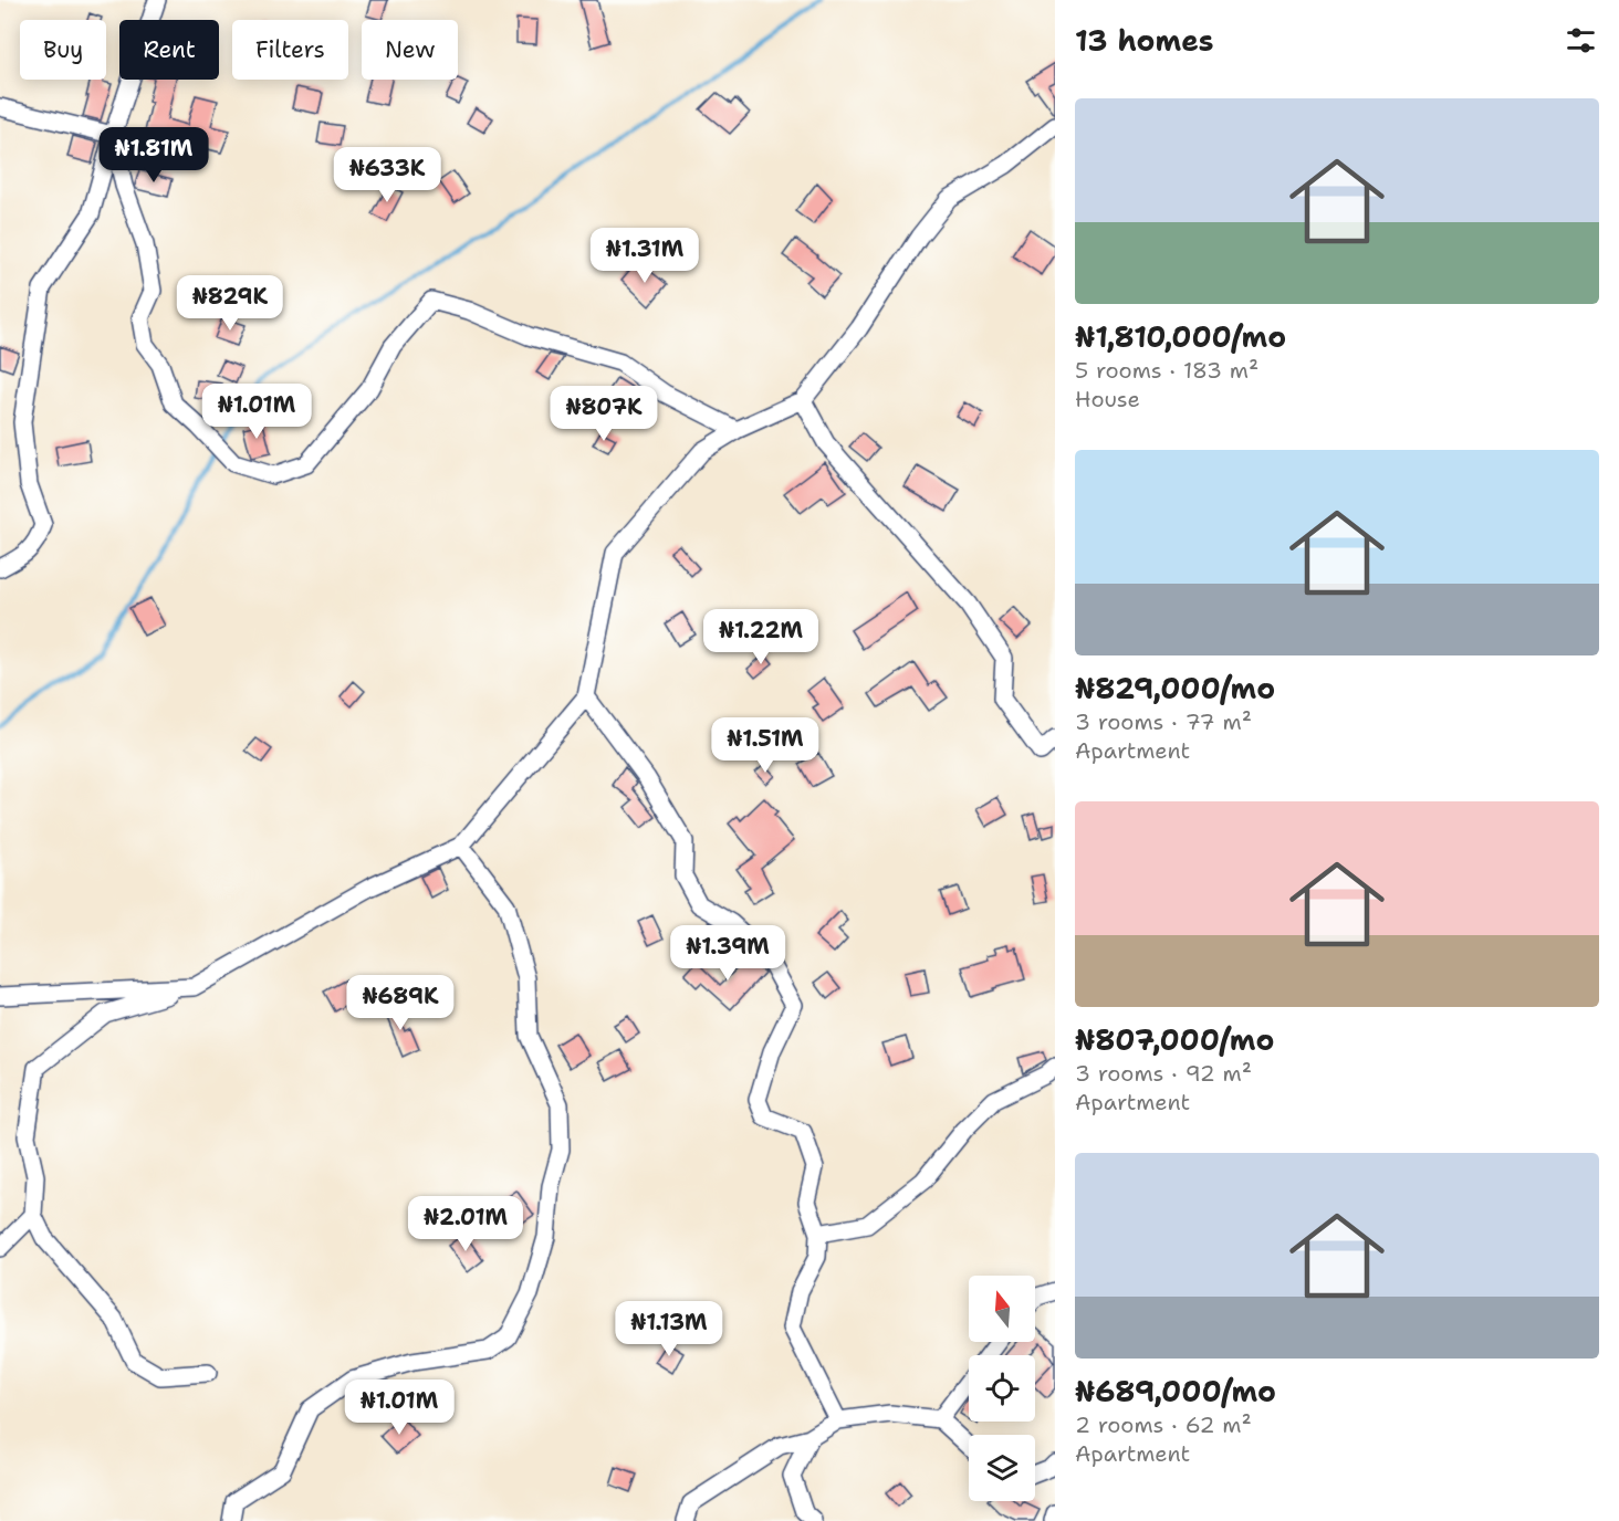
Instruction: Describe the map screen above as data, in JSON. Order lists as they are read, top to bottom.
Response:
{
  "north": "top",
  "page": {
    "heading": "13 homes",
    "chip": [
      "Buy",
      "Rent",
      "Filters",
      "New"
    ],
    "list": [
      {
        "name": "₦1,810,000/mo",
        "note": "5 rooms · 183 m² · House"
      },
      {
        "name": "₦829,000/mo",
        "note": "3 rooms · 77 m² · Apartment"
      },
      {
        "name": "₦807,000/mo",
        "note": "3 rooms · 92 m² · Apartment"
      },
      {
        "name": "₦689,000/mo",
        "note": "2 rooms · 62 m² · Apartment"
      }
    ],
    "price": [
      "₦1.81M",
      "₦633K",
      "₦1.31M",
      "₦829K",
      "₦1.01M",
      "₦807K",
      "₦1.22M",
      "₦1.51M",
      "₦1.39M",
      "₦689K",
      "₦2.01M",
      "₦1.13M",
      "₦1.01M"
    ]
  }
}
